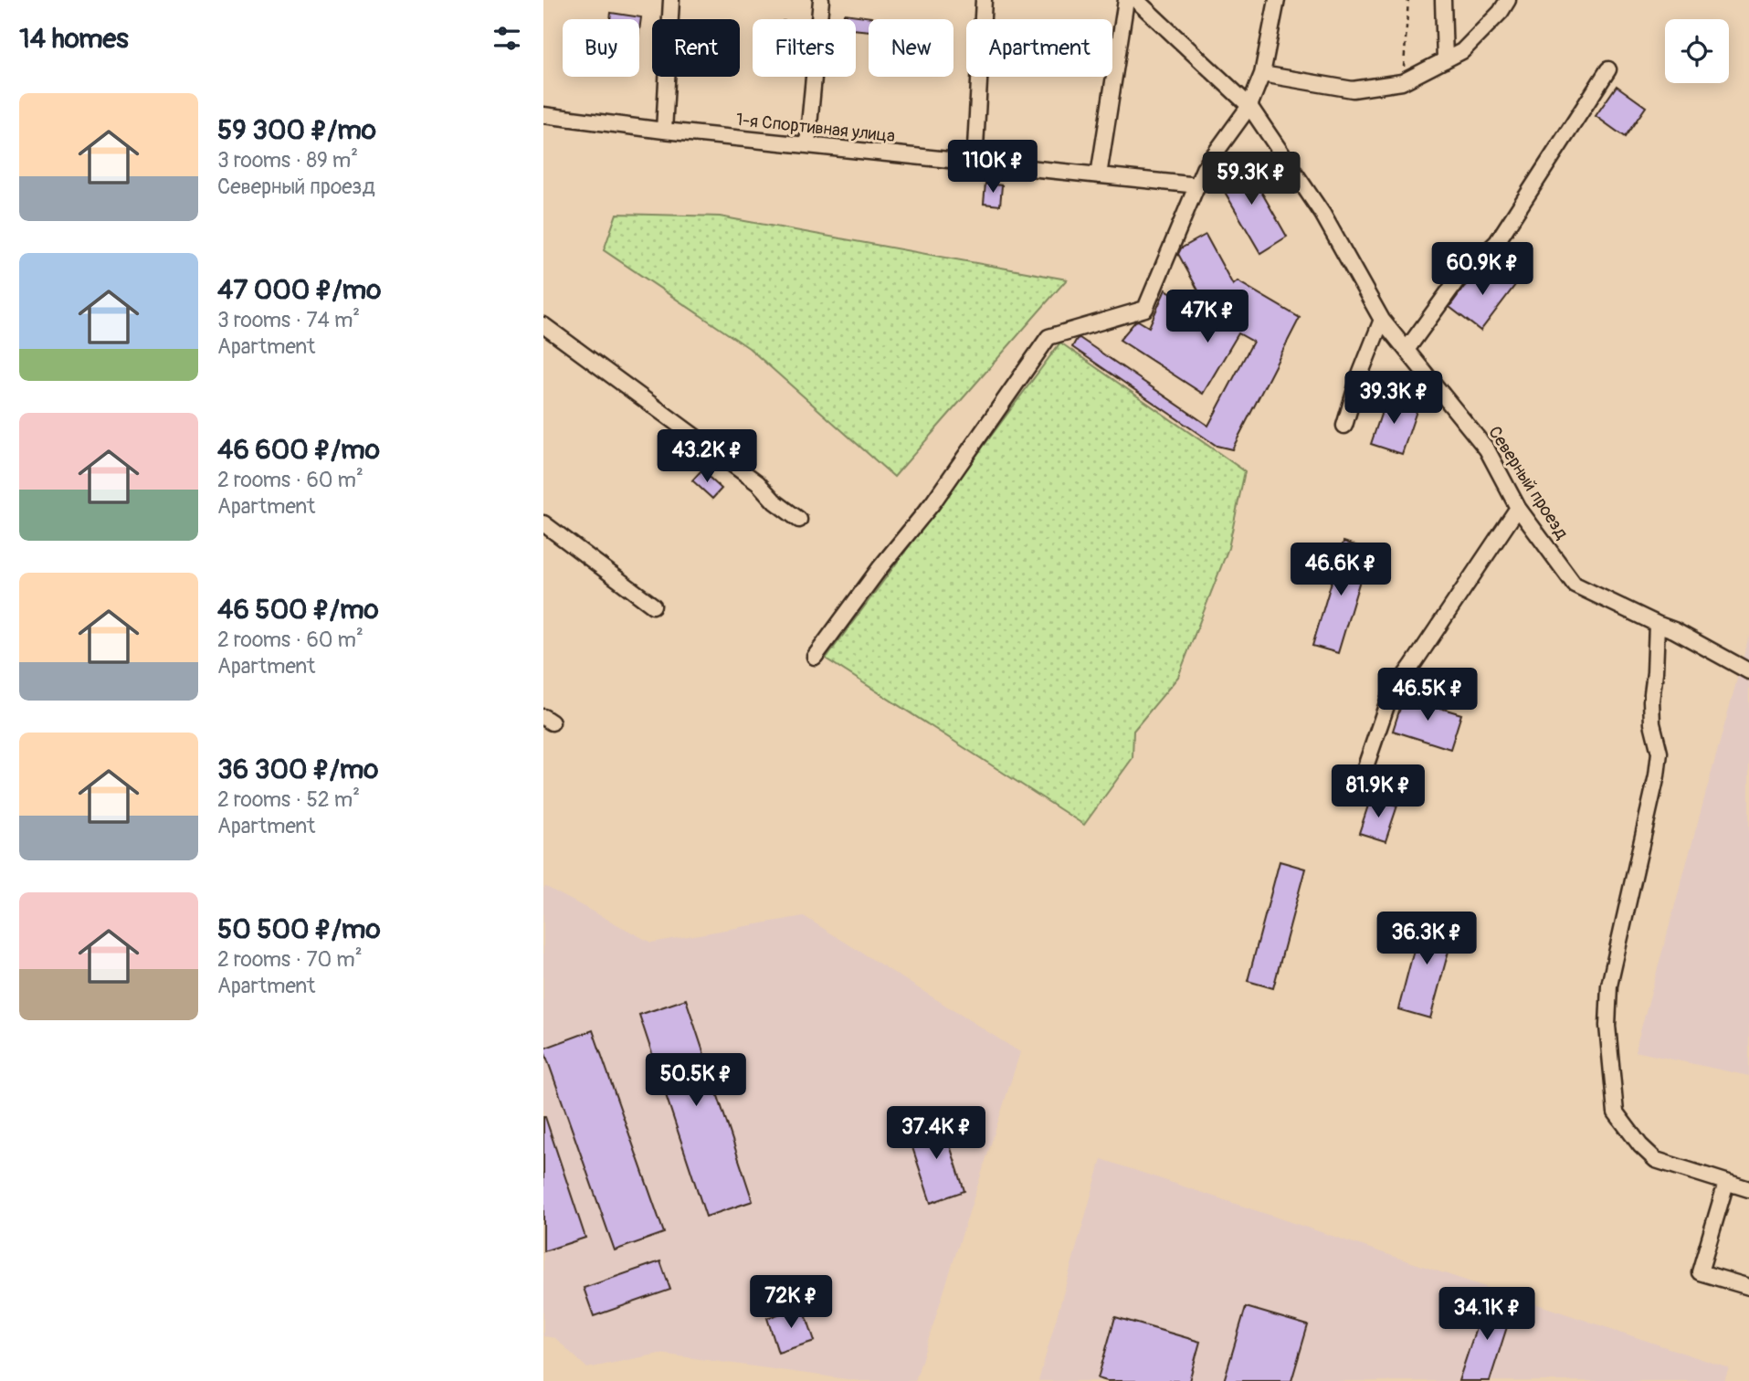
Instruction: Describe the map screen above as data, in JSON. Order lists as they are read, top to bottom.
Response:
{
  "streets": {
    "street": ["1-я Спортивная улица", "Северный проезд"]
  },
  "page": {
    "heading": "14 homes",
    "chip": [
      "Buy",
      "Rent",
      "Filters",
      "New",
      "Apartment"
    ],
    "list": [
      {
        "name": "59 300 ₽/mo",
        "note": "3 rooms · 89 m² · Северный проезд"
      },
      {
        "name": "47 000 ₽/mo",
        "note": "3 rooms · 74 m² · Apartment"
      },
      {
        "name": "46 600 ₽/mo",
        "note": "2 rooms · 60 m² · Apartment"
      },
      {
        "name": "46 500 ₽/mo",
        "note": "2 rooms · 60 m² · Apartment"
      },
      {
        "name": "36 300 ₽/mo",
        "note": "2 rooms · 52 m² · Apartment"
      },
      {
        "name": "50 500 ₽/mo",
        "note": "2 rooms · 70 m² · Apartment"
      }
    ],
    "price": [
      "110K ₽",
      "59.3K ₽",
      "60.9K ₽",
      "47K ₽",
      "39.3K ₽",
      "43.2K ₽",
      "46.6K ₽",
      "46.5K ₽",
      "81.9K ₽",
      "36.3K ₽",
      "50.5K ₽",
      "37.4K ₽",
      "72K ₽",
      "34.1K ₽"
    ]
  }
}
